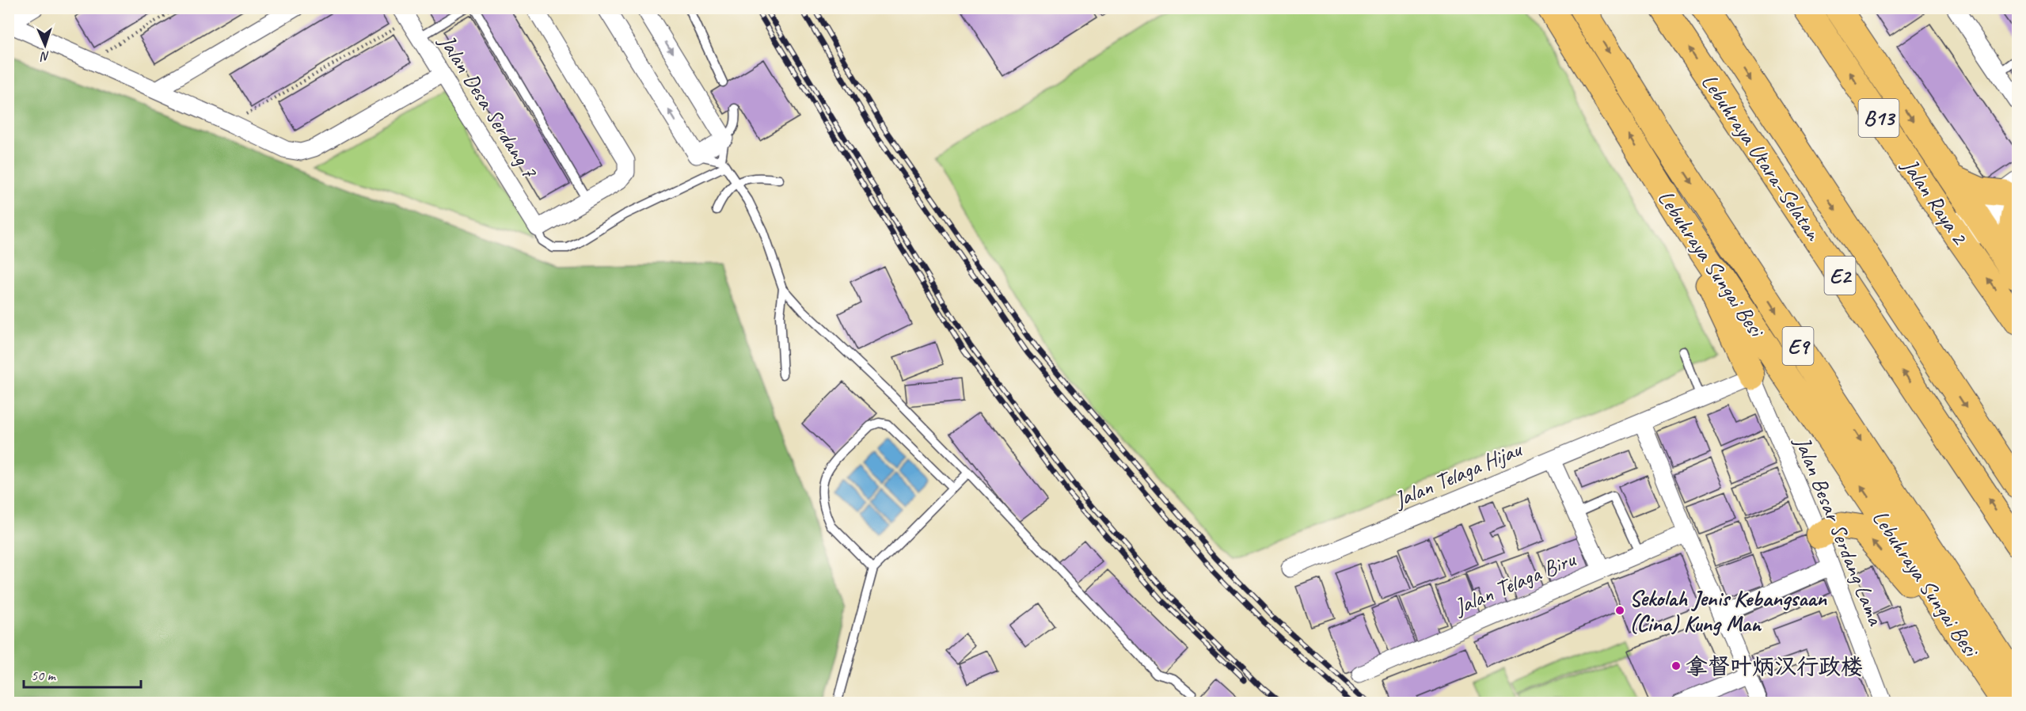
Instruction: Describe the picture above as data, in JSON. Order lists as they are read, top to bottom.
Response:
{
  "streets": {
    "main road": [
      "B13",
      "Lebuhraya Utara–Selatan",
      "Jalan Raya 2",
      "Lebuhraya Sungai Besi",
      "E2",
      "E9"
    ],
    "street": [
      "Jalan Desa Serdang 7",
      "Jalan Telaga Hijau",
      "Jalan Besar Serdang Lama",
      "Jalan Telaga Biru"
    ]
  },
  "crossings": [
    ["Jalan Telaga Hijau", "Jalan Besar Serdang Lama"]
  ],
  "places": ["Sekolah Jenis Kebangsaan (Cina) Kung Man", "拿督叶炳汉行政楼"],
  "scale_bar": "50 m",
  "north": "bottom"
}
